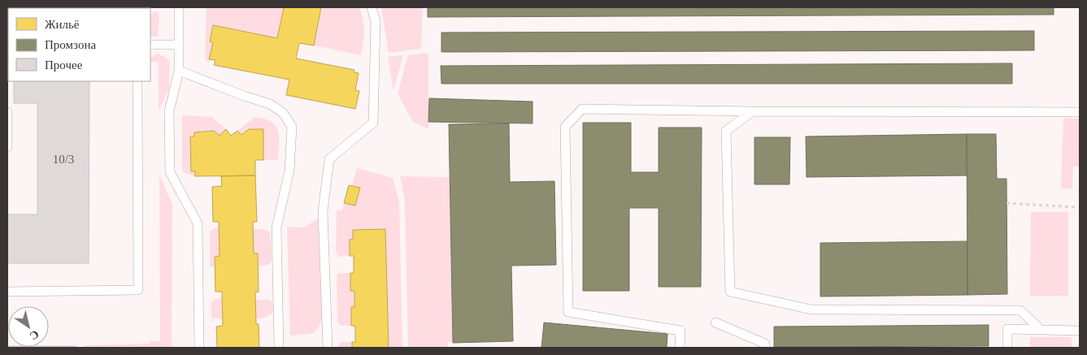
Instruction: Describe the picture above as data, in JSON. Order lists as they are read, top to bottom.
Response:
{
  "house_numbers": ["10/3"],
  "legend": ["Жильё", "Промзона", "Прочее"],
  "north": "bottom right"
}
